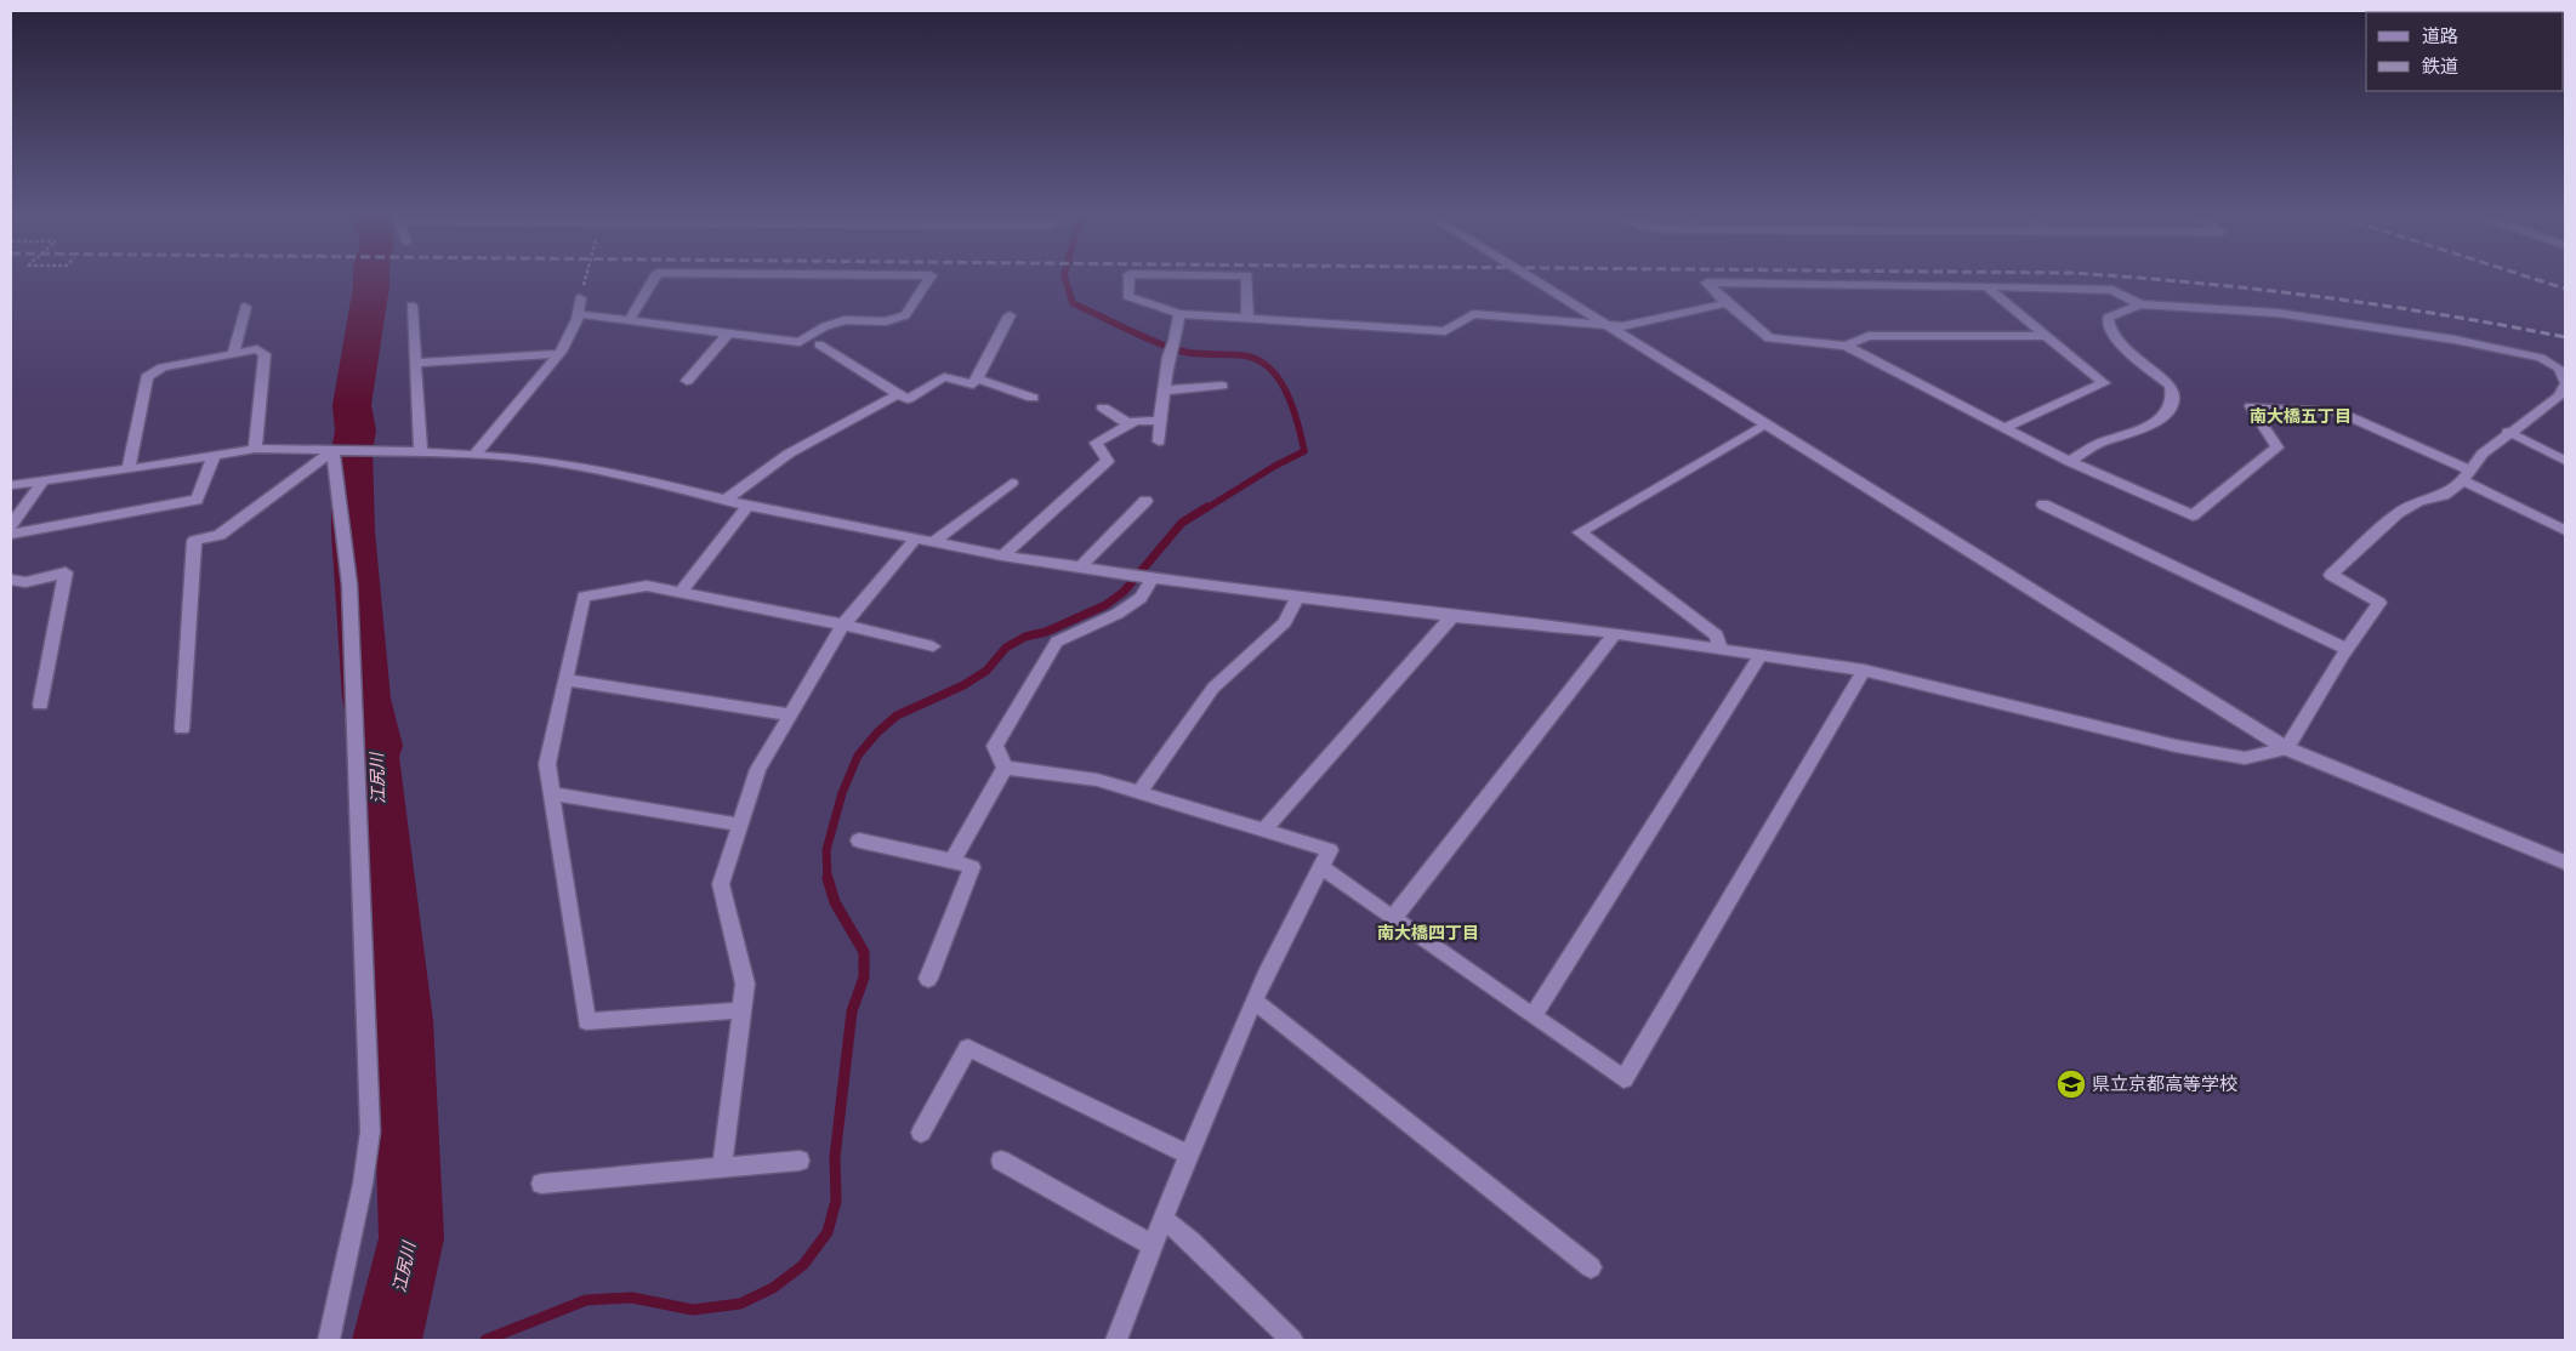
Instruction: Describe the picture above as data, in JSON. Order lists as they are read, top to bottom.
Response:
{
  "districts": ["南大橋五丁目", "南大橋四丁目"],
  "water": ["江尻川"],
  "places": {
    "school or university": ["県立京都高等学校"]
  },
  "legend": ["道路", "鉄道"]
}
